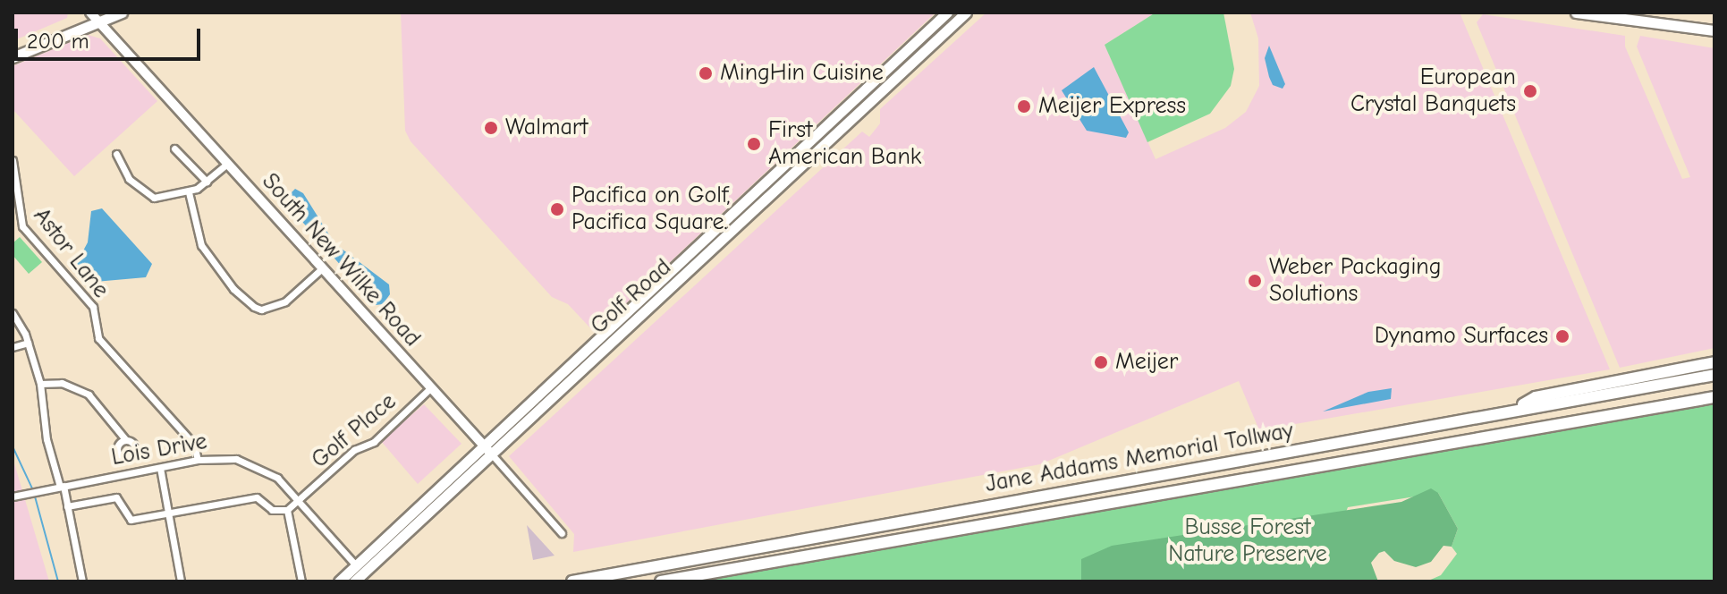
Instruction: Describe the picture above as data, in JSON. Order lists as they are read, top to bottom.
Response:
{
  "streets": {
    "highway": ["Jane Addams Memorial Tollway"],
    "main road": ["South New Wilke Road", "Golf Road"],
    "street": ["Astor Lane", "Golf Place", "Lois Drive"]
  },
  "crossings": [
    ["Astor Lane", "Lois Drive"],
    ["South New Wilke Road", "Golf Road"],
    ["South New Wilke Road", "Golf Place"],
    ["Golf Road", "Lois Drive"],
    ["Golf Place", "Lois Drive"]
  ],
  "parks": ["Busse Forest Nature Preserve"],
  "places": [
    "MingHin Cuisine",
    "European Crystal Banquets",
    "Meijer Express",
    "Walmart",
    "First American Bank",
    "Pacifica on Golf, Pacifica Square.",
    "Weber Packaging Solutions",
    "Dynamo Surfaces",
    "Meijer"
  ],
  "scale_bar": "200 m"
}
